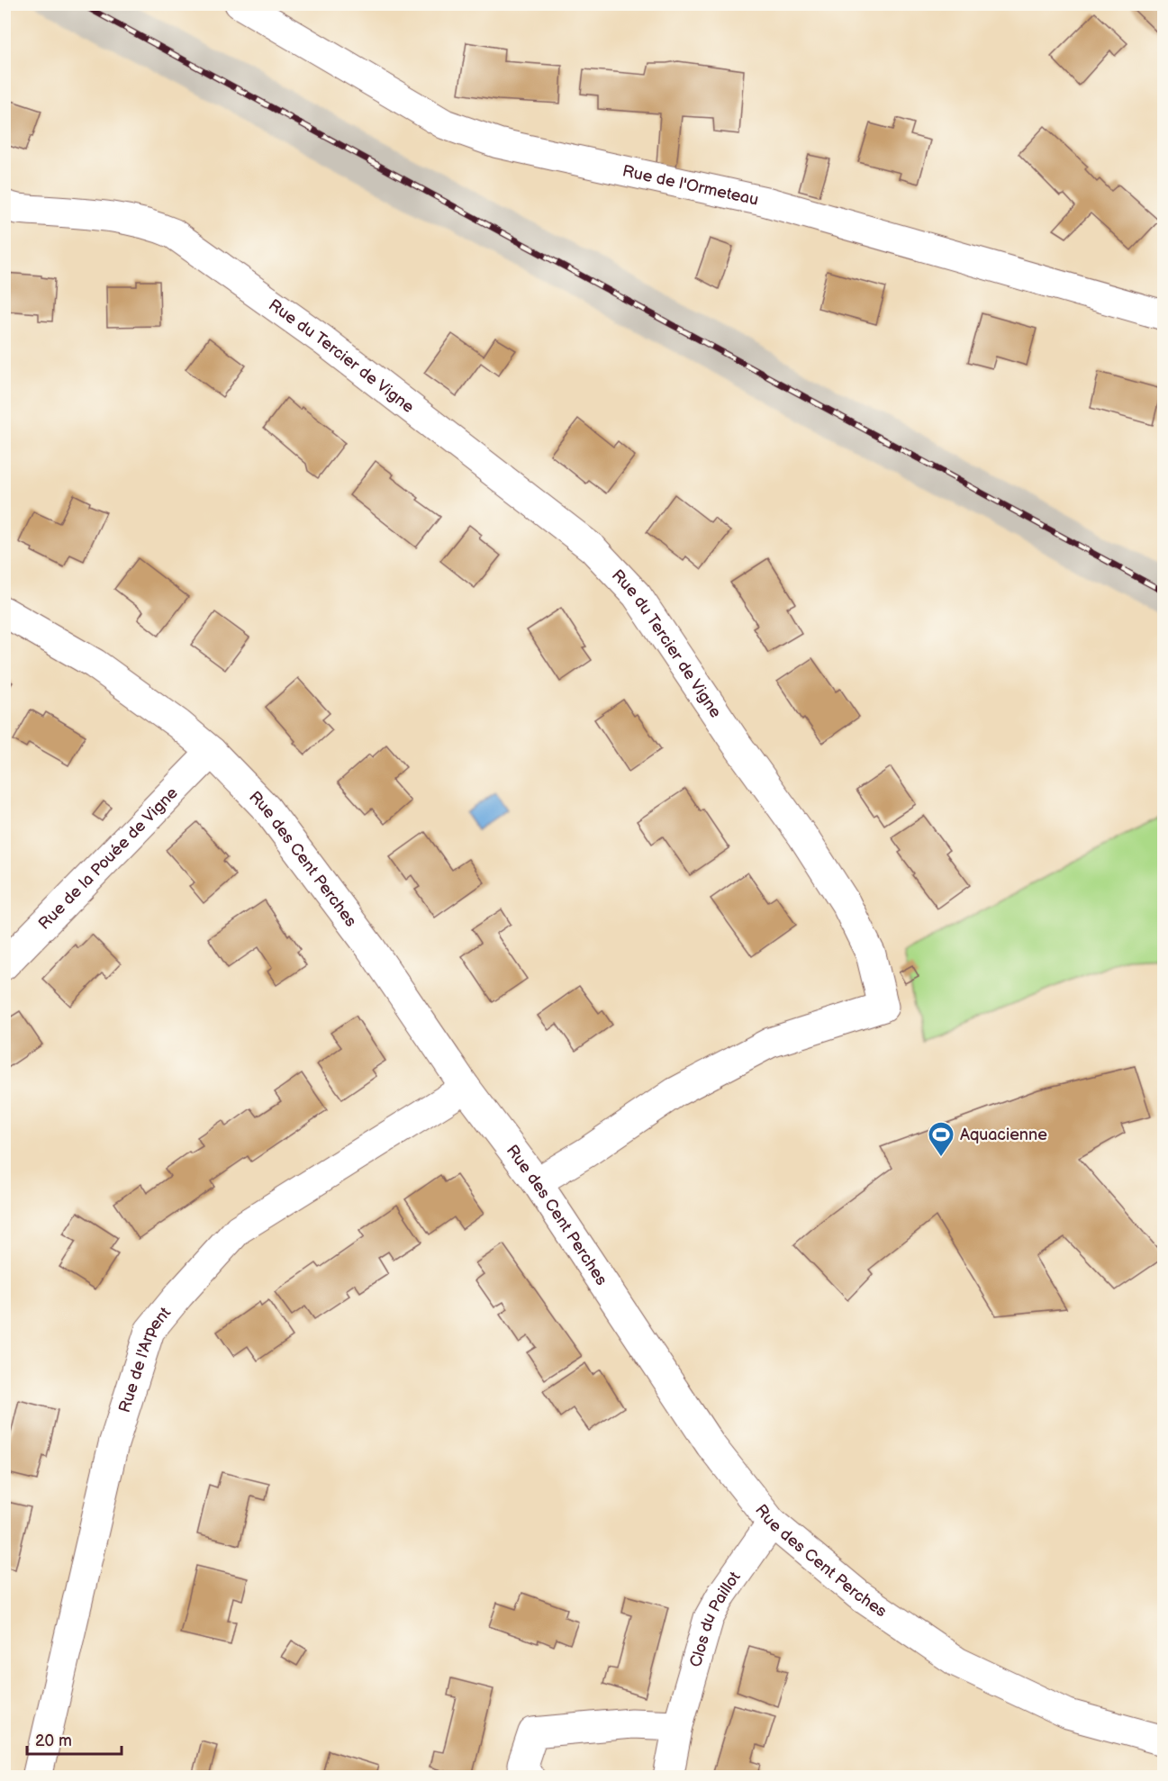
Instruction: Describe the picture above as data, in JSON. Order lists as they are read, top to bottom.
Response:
{
  "streets": {
    "street": [
      "Rue de l'Ormeteau",
      "Rue du Tercier de Vigne",
      "Rue de la Pouée de Vigne",
      "Rue des Cent Perches",
      "Rue de l'Arpent",
      "Clos du Paillot"
    ]
  },
  "crossings": [
    ["Rue du Tercier de Vigne", "Rue des Cent Perches"],
    ["Rue de la Pouée de Vigne", "Rue des Cent Perches"],
    ["Rue des Cent Perches", "Rue de l'Arpent"],
    ["Rue des Cent Perches", "Clos du Paillot"]
  ],
  "places": {
    "sports": ["Aquacienne"]
  },
  "scale_bar": "20 m"
}
